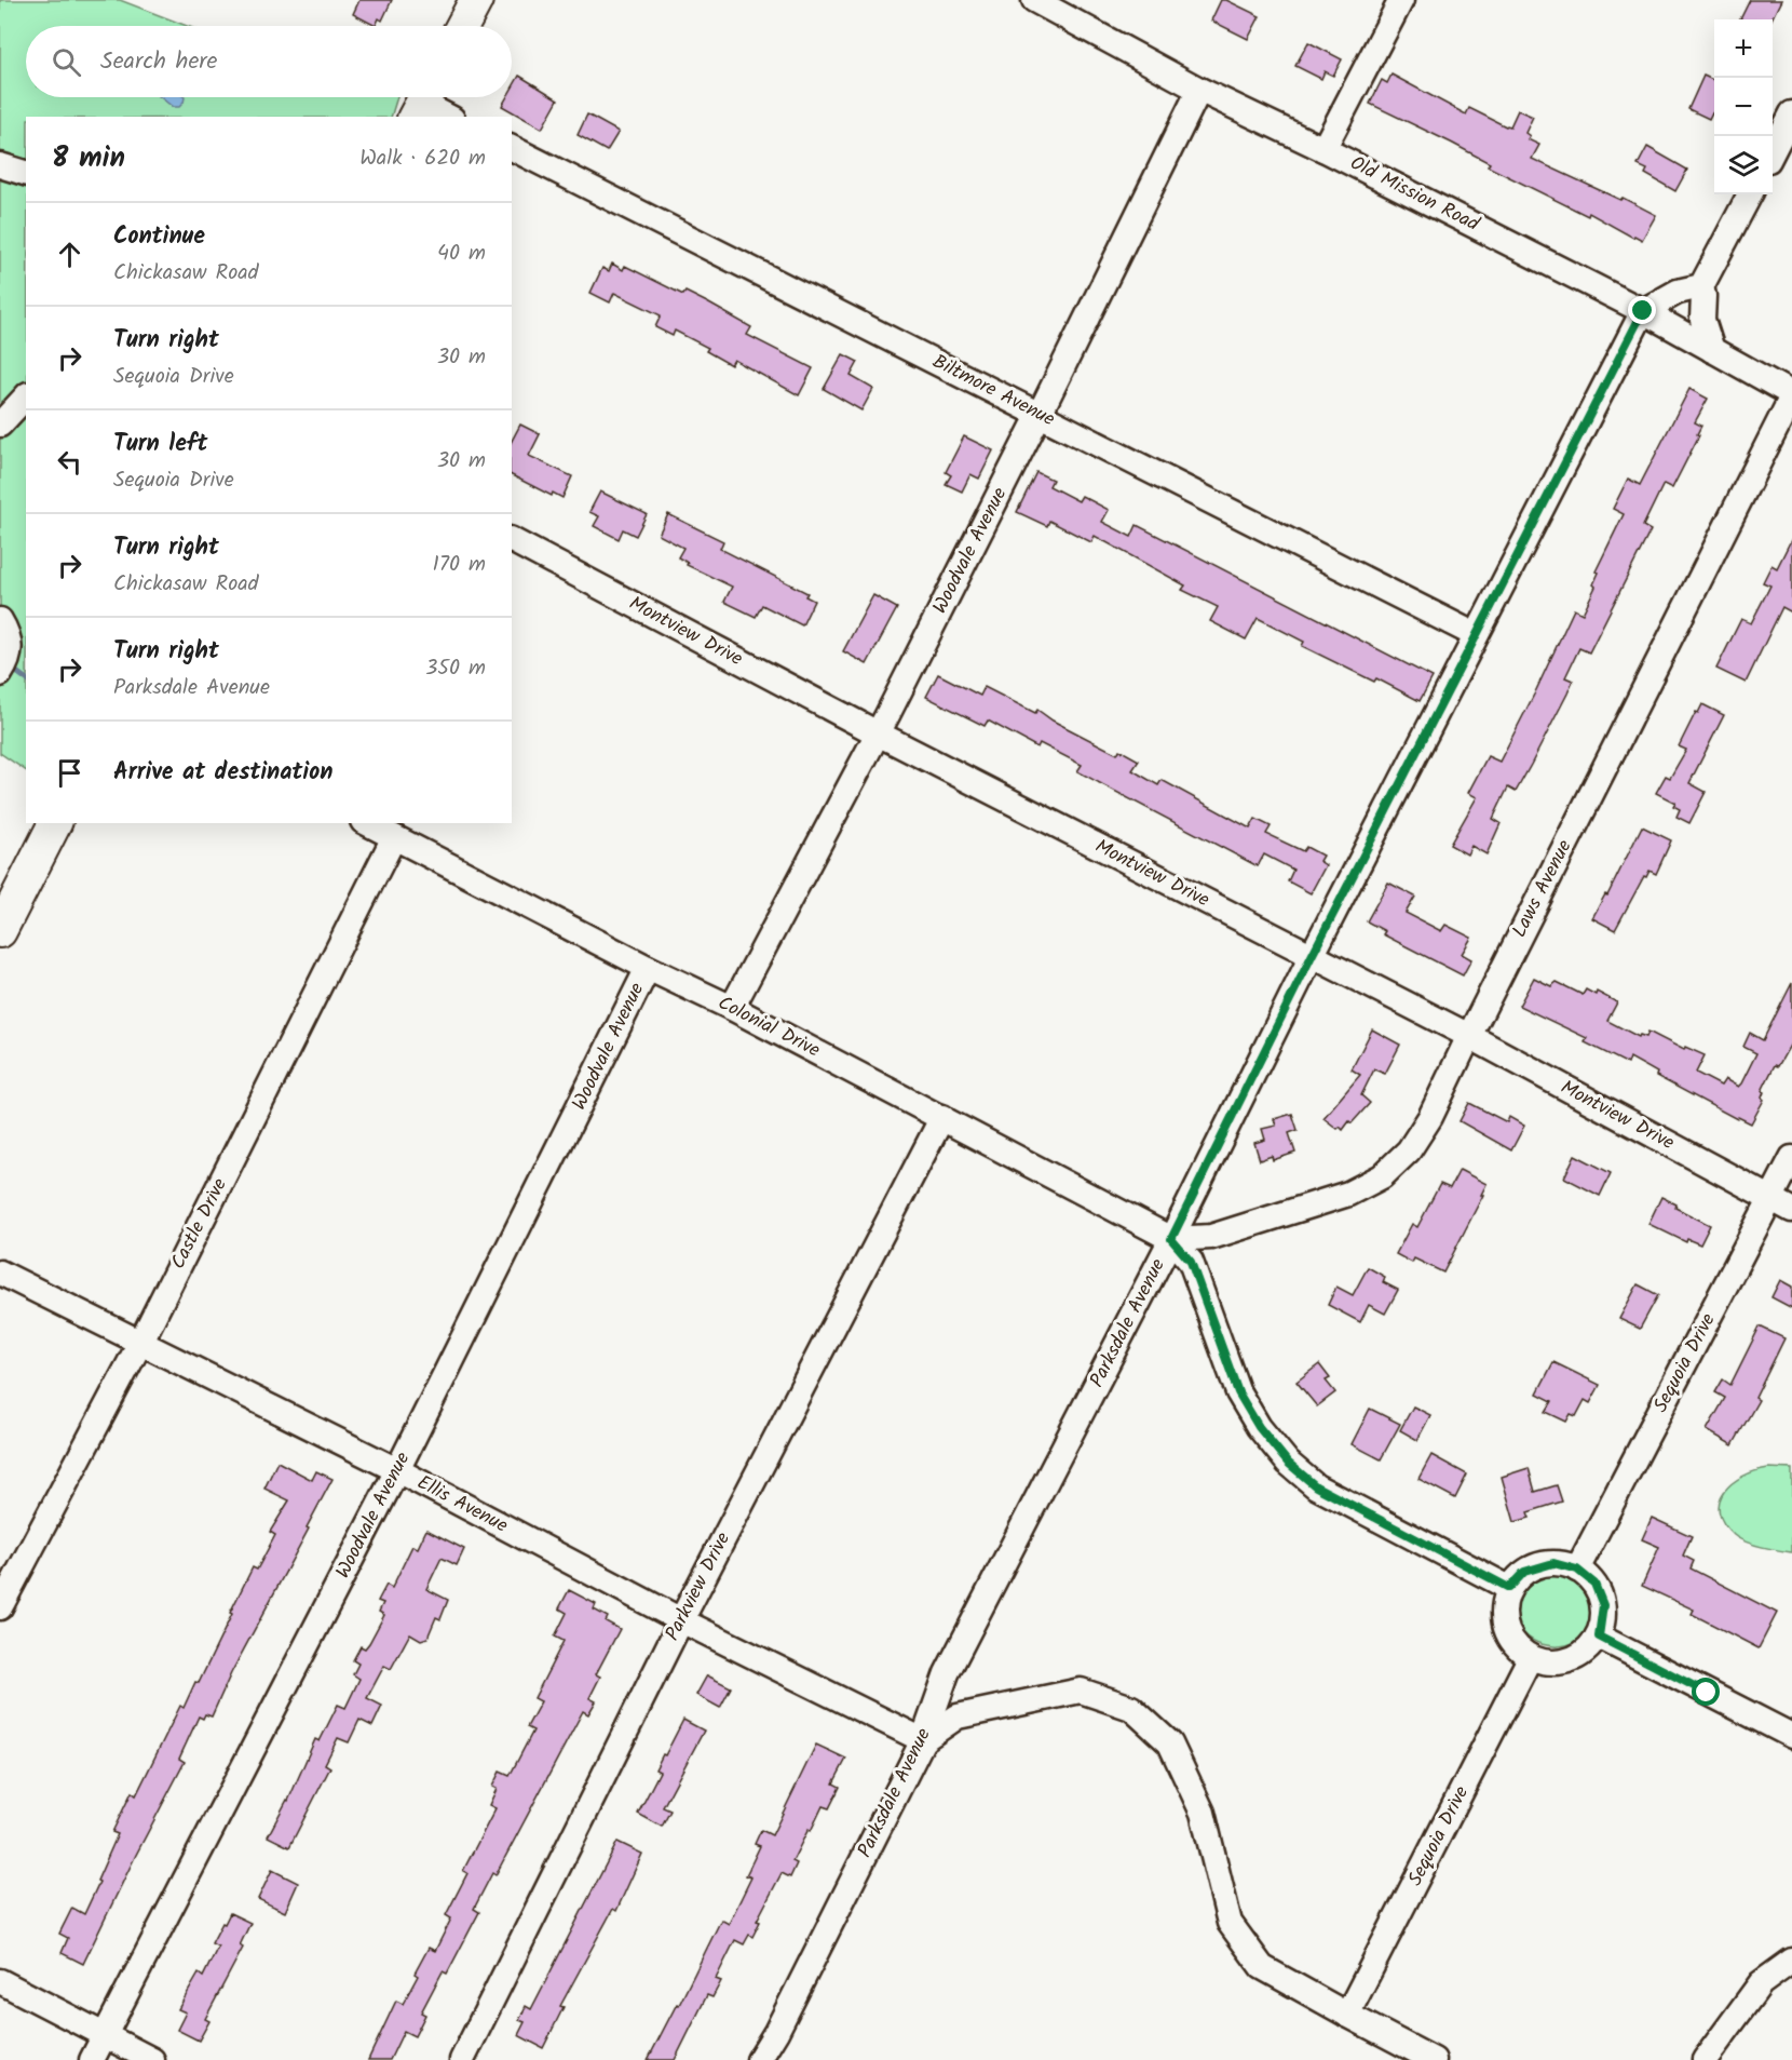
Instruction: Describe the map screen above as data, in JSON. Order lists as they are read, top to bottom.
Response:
{
  "streets": {
    "street": [
      "Old Mission Road",
      "Biltmore Avenue",
      "Woodvale Avenue",
      "Montview Drive",
      "Laws Avenue",
      "Colonial Drive",
      "Castle Drive",
      "Parksdale Avenue",
      "Sequoia Drive",
      "Ellis Avenue",
      "Parkview Drive"
    ]
  },
  "crossings": [
    ["Old Mission Road", "Woodvale Avenue"],
    ["Old Mission Road", "Laws Avenue"],
    ["Old Mission Road", "Parksdale Avenue"],
    ["Biltmore Avenue", "Woodvale Avenue"],
    ["Biltmore Avenue", "Parksdale Avenue"],
    ["Woodvale Avenue", "Montview Drive"],
    ["Woodvale Avenue", "Colonial Drive"],
    ["Woodvale Avenue", "Ellis Avenue"],
    ["Montview Drive", "Laws Avenue"],
    ["Montview Drive", "Parksdale Avenue"],
    ["Montview Drive", "Sequoia Drive"],
    ["Laws Avenue", "Colonial Drive"],
    ["Laws Avenue", "Parksdale Avenue"],
    ["Colonial Drive", "Castle Drive"],
    ["Colonial Drive", "Parksdale Avenue"],
    ["Colonial Drive", "Parkview Drive"],
    ["Castle Drive", "Ellis Avenue"],
    ["Parksdale Avenue", "Ellis Avenue"],
    ["Ellis Avenue", "Parkview Drive"]
  ],
  "page": {
    "map_buttons": ["+", "−"],
    "search": "Search here",
    "heading": ["8 min", "Walk · 620 m"],
    "list": [
      ["Continue", "Chickasaw Road", "40 m"],
      ["Turn right", "Sequoia Drive", "30 m"],
      ["Turn left", "Sequoia Drive", "30 m"],
      ["Turn right", "Chickasaw Road", "170 m"],
      ["Turn right", "Parksdale Avenue", "350 m"],
      "Arrive at destination"
    ]
  }
}
